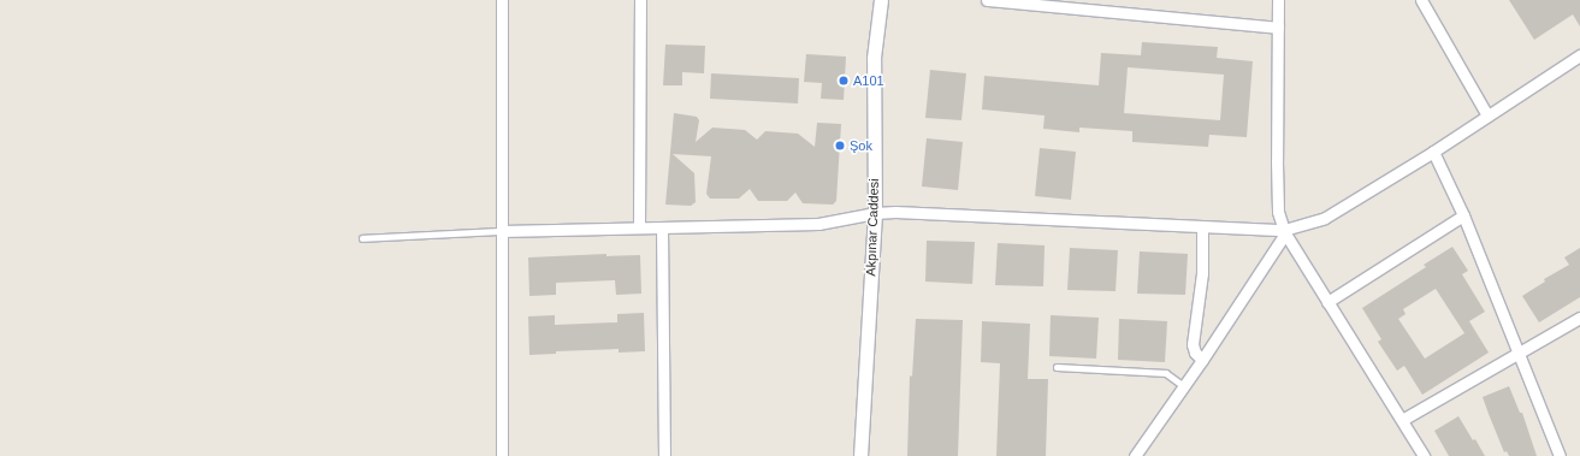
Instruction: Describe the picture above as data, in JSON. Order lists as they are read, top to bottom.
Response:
{
  "streets": {
    "street": ["Akpınar Caddesi"]
  },
  "places": ["A101", "Şok"]
}
